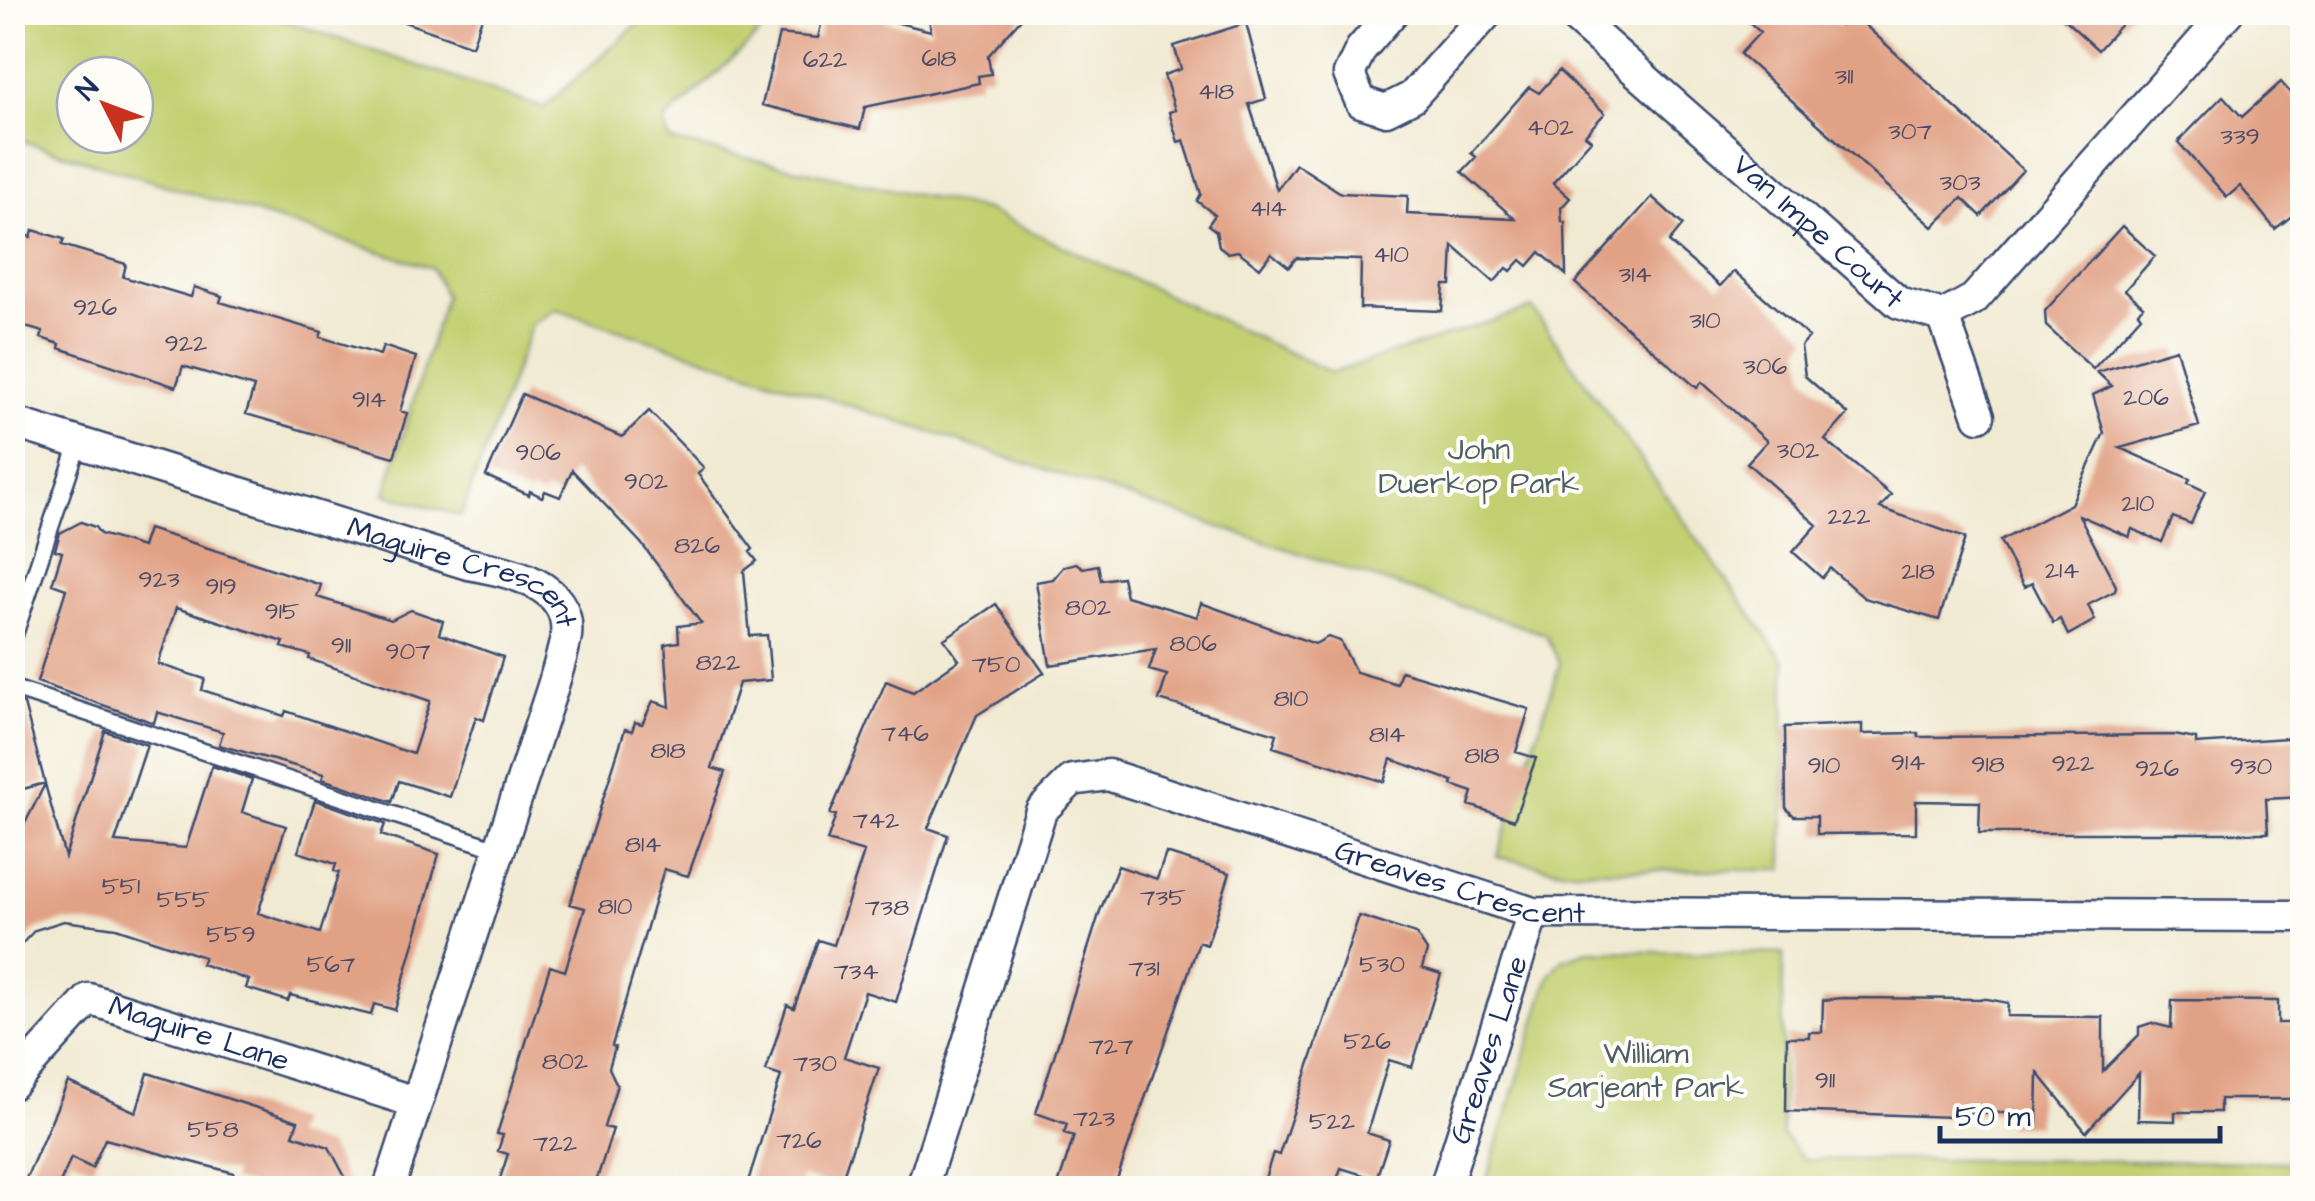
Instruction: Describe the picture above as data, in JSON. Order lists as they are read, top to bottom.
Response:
{
  "streets": {
    "street": [
      "Van Impe Court",
      "Maguire Crescent",
      "Greaves Crescent",
      "Maguire Lane",
      "Greaves Lane"
    ]
  },
  "crossings": [
    ["Maguire Crescent", "Maguire Lane"],
    ["Greaves Crescent", "Greaves Lane"]
  ],
  "parks": ["John Duerkop Park", "William Sarjeant Park"],
  "house_numbers": [
    "618",
    "622",
    "311",
    "418",
    "402",
    "307",
    "339",
    "303",
    "414",
    "410",
    "314",
    "926",
    "310",
    "922",
    "306",
    "206",
    "914",
    "302",
    "906",
    "902",
    "210",
    "222",
    "826",
    "214",
    "218",
    "923",
    "919",
    "802",
    "915",
    "806",
    "911",
    "907",
    "822",
    "750",
    "810",
    "746",
    "814",
    "818",
    "818",
    "914",
    "922",
    "918",
    "910",
    "930",
    "926",
    "742",
    "814",
    "551",
    "735",
    "555",
    "810",
    "738",
    "559",
    "567",
    "530",
    "731",
    "734",
    "526",
    "727",
    "802",
    "730",
    "911",
    "723",
    "522",
    "558",
    "726",
    "722"
  ],
  "scale_bar": "50 m",
  "north": "top left"
}
